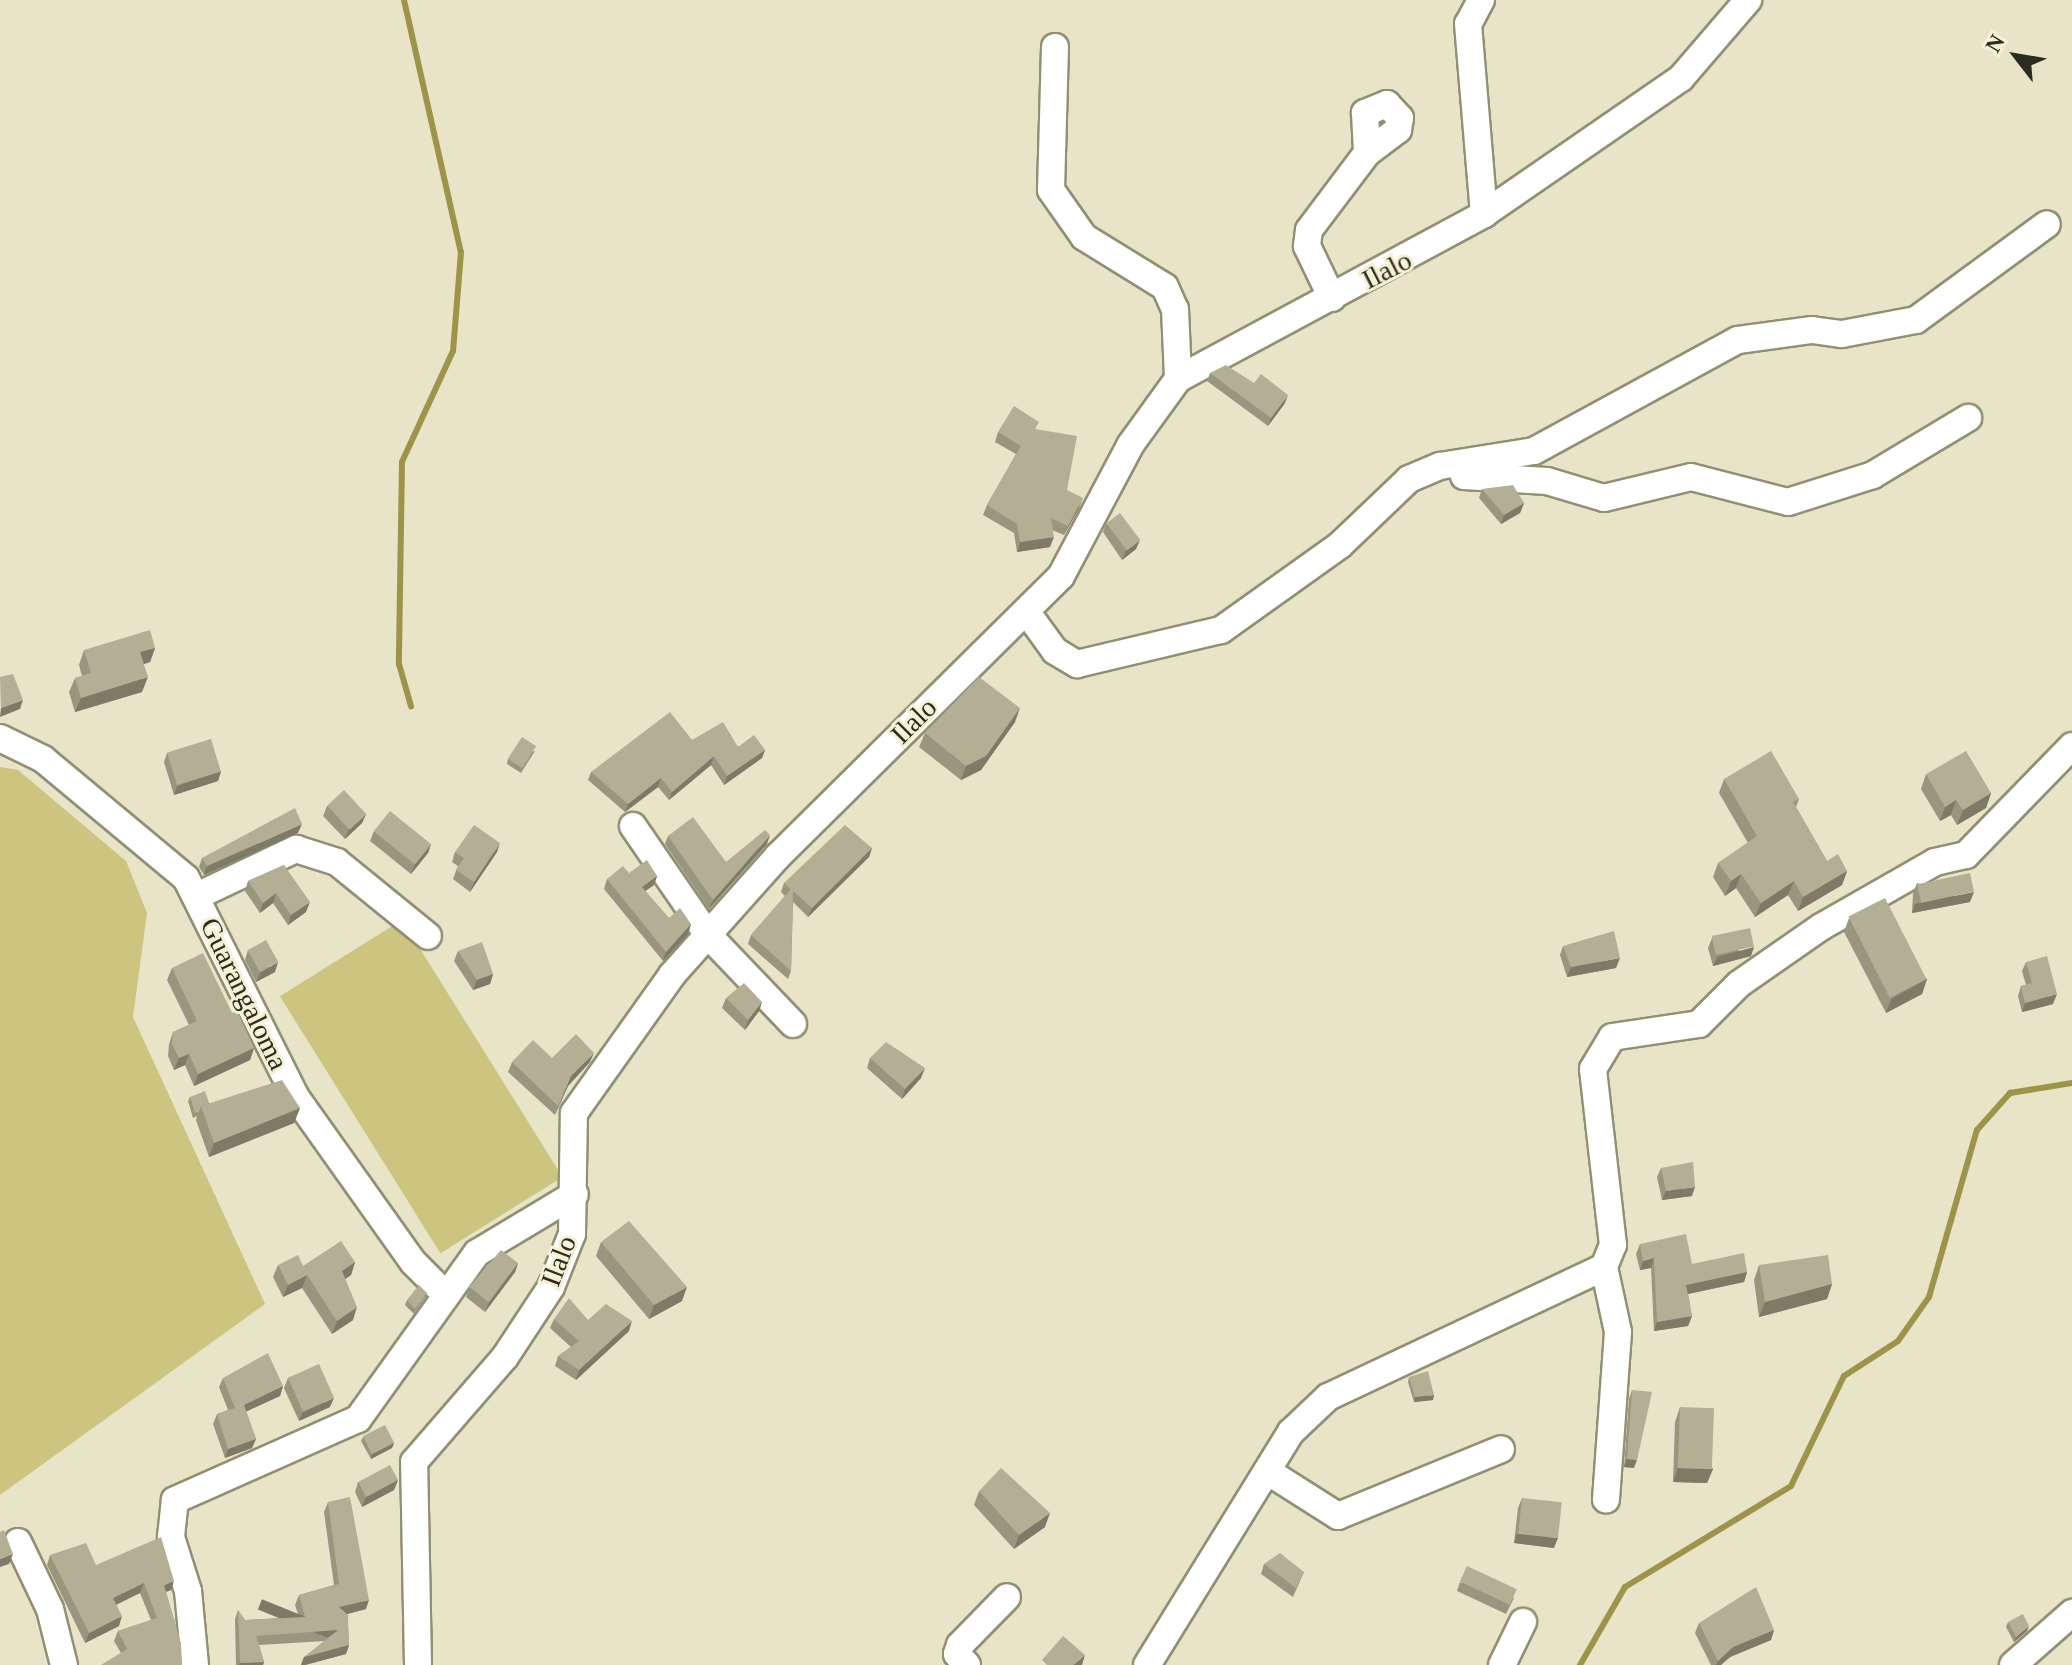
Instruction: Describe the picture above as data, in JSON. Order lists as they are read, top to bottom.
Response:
{
  "streets": {
    "street": ["Ilalo", "Guarangaloma"]
  },
  "north": "top left"
}
